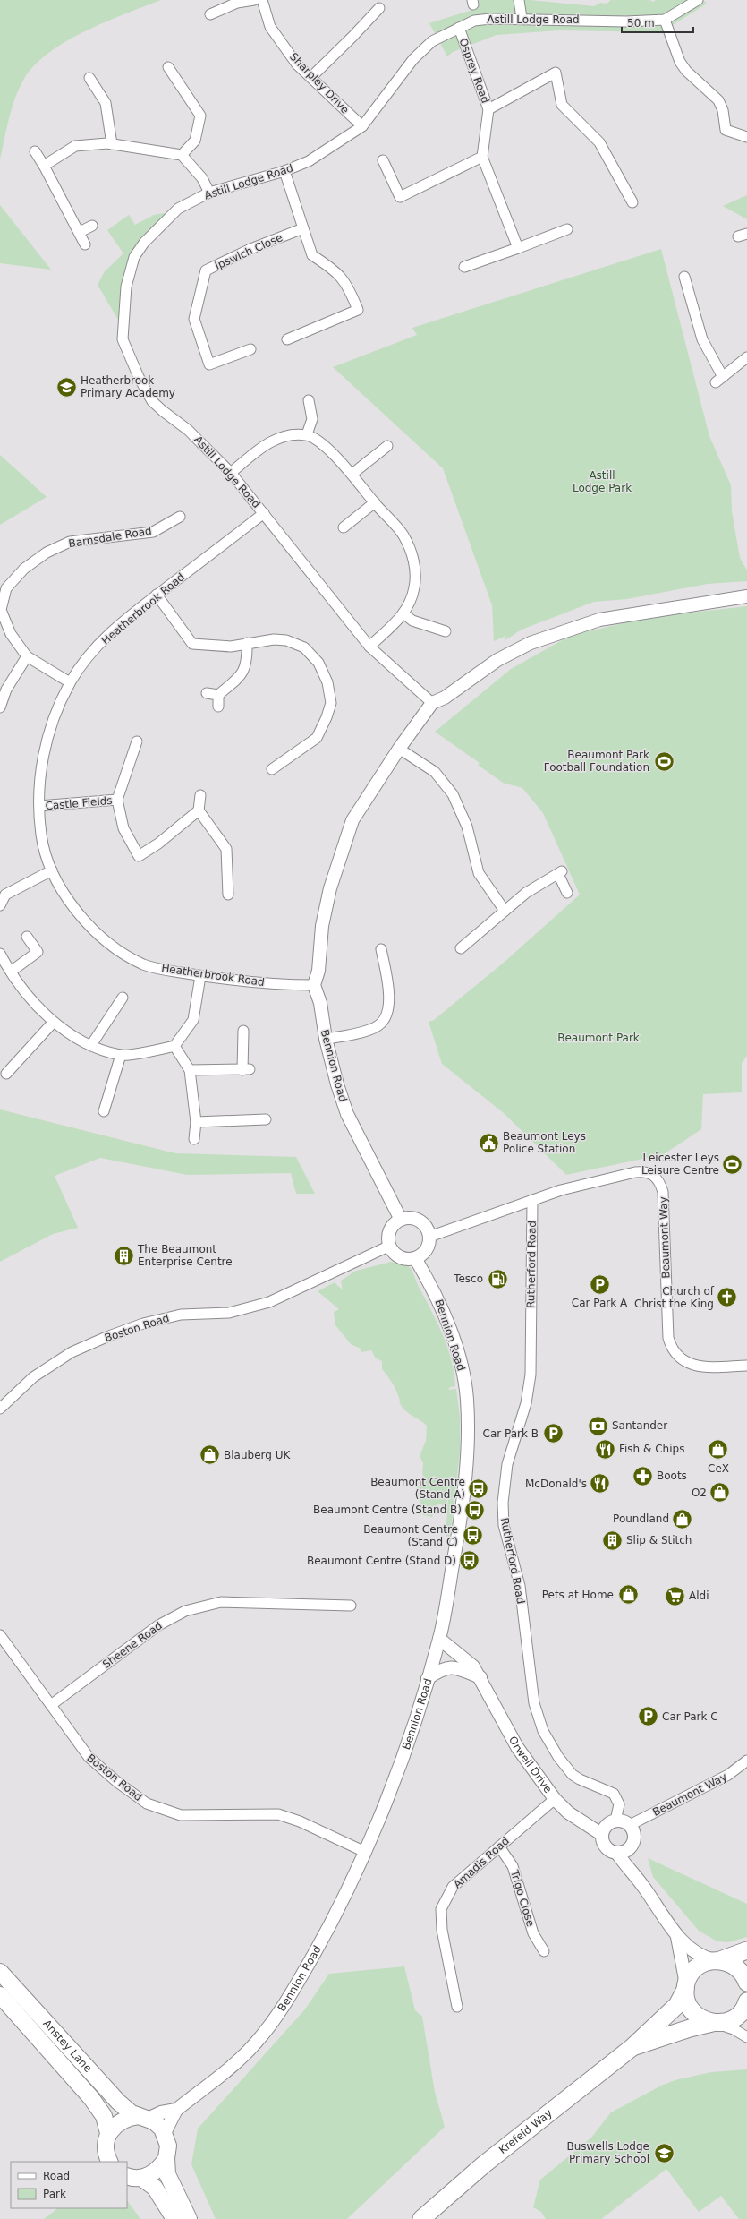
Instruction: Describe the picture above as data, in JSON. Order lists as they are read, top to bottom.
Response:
{
  "streets": {
    "highway": ["Krefeld Way"],
    "main road": ["Anstey Lane"],
    "street": [
      "Astill Lodge Road",
      "Osprey Road",
      "Sharpley Drive",
      "Ipswich Close",
      "Barnsdale Road",
      "Heatherbrook Road",
      "Castle Fields",
      "Bennion Road",
      "Beaumont Way",
      "Rutherford Road",
      "Boston Road",
      "Sheene Road",
      "Orwell Drive",
      "Amadis Road",
      "Trigo Close"
    ]
  },
  "crossings": [
    ["Astill Lodge Road", "Osprey Road"],
    ["Astill Lodge Road", "Sharpley Drive"],
    ["Astill Lodge Road", "Heatherbrook Road"],
    ["Barnsdale Road", "Heatherbrook Road"],
    ["Heatherbrook Road", "Castle Fields"],
    ["Heatherbrook Road", "Bennion Road"],
    ["Bennion Road", "Beaumont Way"],
    ["Bennion Road", "Boston Road"],
    ["Bennion Road", "Orwell Drive"],
    ["Bennion Road", "Anstey Lane"],
    ["Beaumont Way", "Rutherford Road"],
    ["Beaumont Way", "Boston Road"],
    ["Beaumont Way", "Orwell Drive"],
    ["Rutherford Road", "Orwell Drive"],
    ["Boston Road", "Sheene Road"],
    ["Orwell Drive", "Amadis Road"],
    ["Amadis Road", "Trigo Close"]
  ],
  "parks": ["Astill Lodge Park", "Beaumont Park"],
  "places": {
    "school or university": ["Heatherbrook Primary Academy", "Buswells Lodge Primary School"],
    "sports": ["Beaumont Park Football Foundation", "Leicester Leys Leisure Centre"],
    "public building": ["Beaumont Leys Police Station"],
    "building": ["The Beaumont Enterprise Centre", "Slip & Stitch"],
    "fuel station": ["Tesco"],
    "parking": ["Car Park A", "Car Park B", "Car Park C"],
    "church": ["Church of Christ the King"],
    "bank": ["Santander"],
    "restaurant": ["Fish & Chips", "McDonald's"],
    "shop": [
      "CeX",
      "Blauberg UK",
      "O2",
      "Poundland",
      "Pets at Home"
    ],
    "pharmacy": ["Boots"],
    "bus stop": [
      "Beaumont Centre (Stand A)",
      "Beaumont Centre (Stand B)",
      "Beaumont Centre (Stand C)",
      "Beaumont Centre (Stand D)"
    ],
    "supermarket": ["Aldi"]
  },
  "legend": ["Road", "Park"],
  "scale_bar": "50 m"
}
